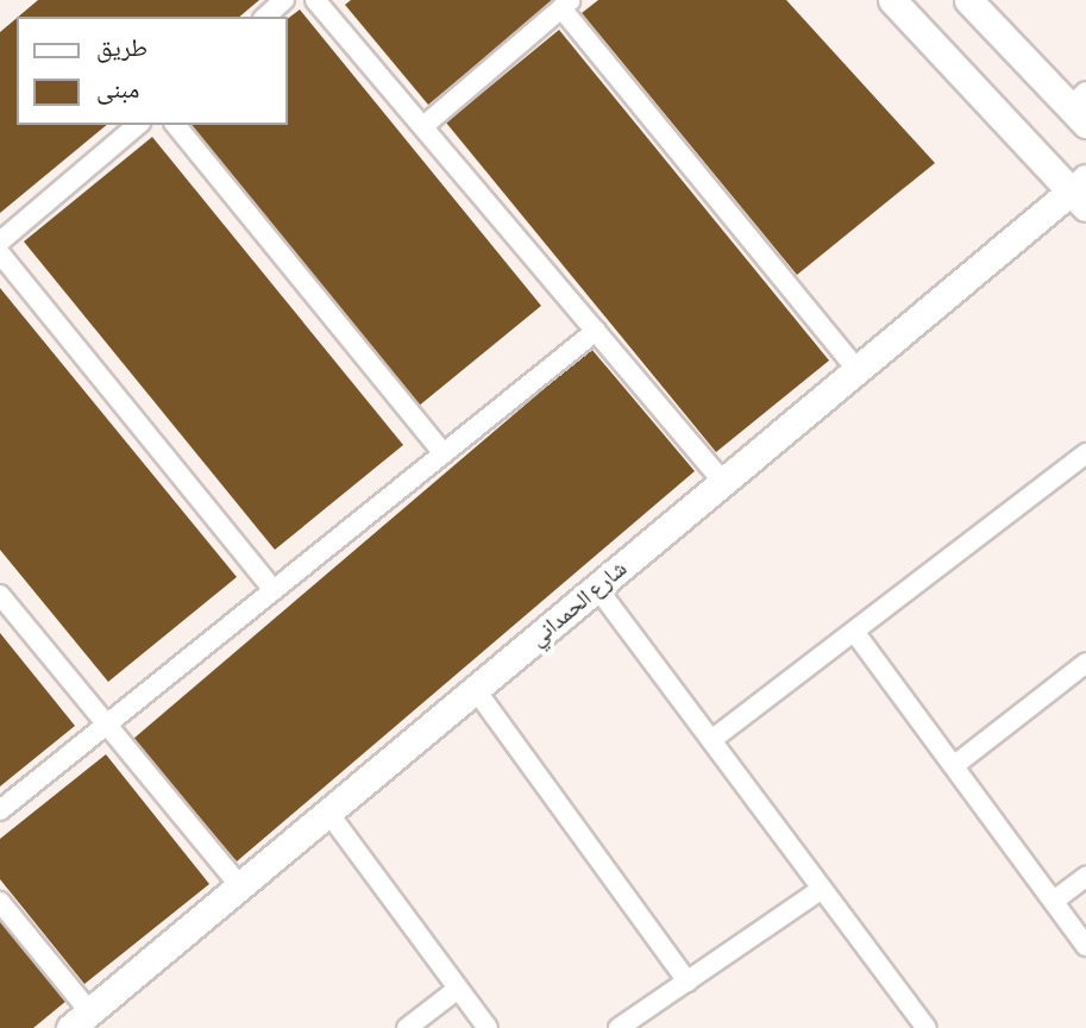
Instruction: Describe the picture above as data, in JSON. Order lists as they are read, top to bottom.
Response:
{
  "streets": {
    "street": ["شارع الحمداني"]
  },
  "legend": ["طريق", "مبنى"]
}
